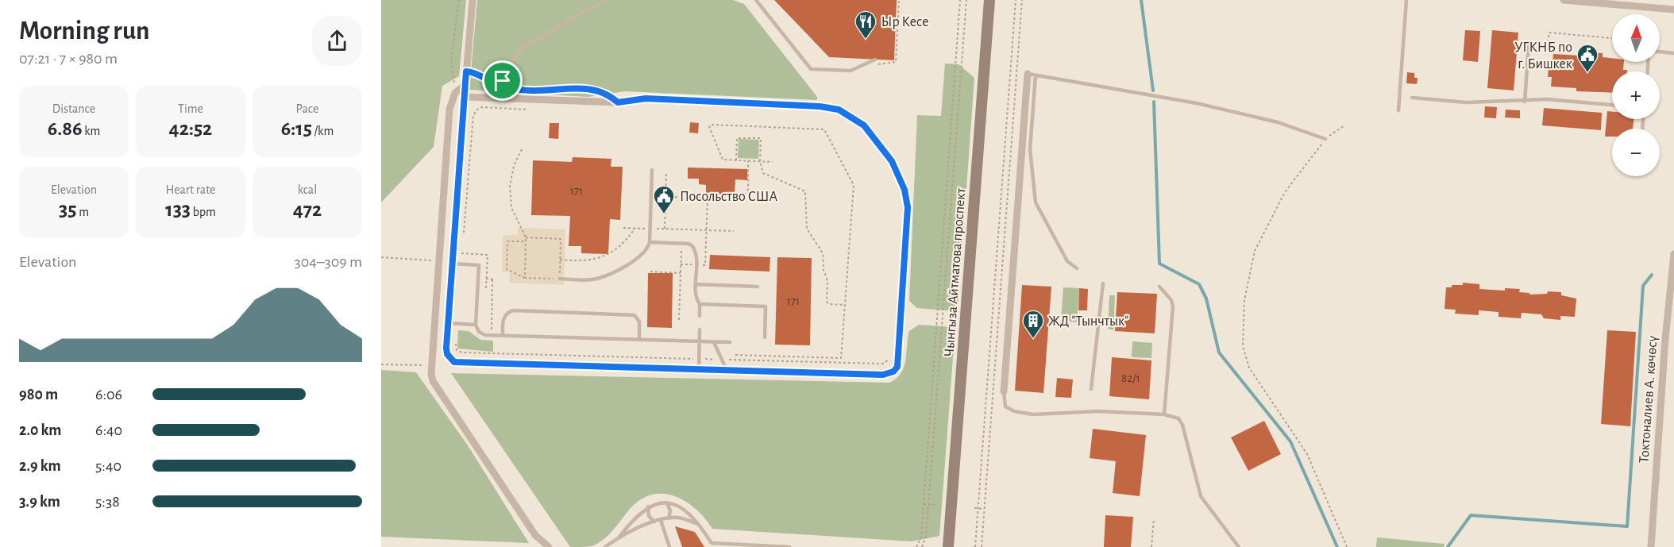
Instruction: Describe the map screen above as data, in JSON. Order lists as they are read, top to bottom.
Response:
{
  "streets": {
    "main road": ["Чынгыза Айтматова проспект"],
    "street": ["Токтоналиев А. көчөсү"]
  },
  "places": {
    "restaurant": ["Ыр Кесе"],
    "public building": ["УГКНБ по г. Бишкек", "Посольство США"],
    "building": ["ЖД \"Тынчтык\""]
  },
  "house_numbers": ["171", "171", "82/1"],
  "north": "top",
  "page": {
    "heading": ["Morning run", "07:21 · 7 × 980 m"],
    "map_buttons": ["+", "−"],
    "stats": [
      ["Distance", "6.86 km"],
      ["Time", "42:52"],
      ["Pace", "6:15 /km"],
      ["Elevation", "35 m"],
      ["Heart rate", "133 bpm"],
      ["kcal", "472"]
    ],
    "chart": ["Elevation", "304–309 m"],
    "list": [
      {
        "name": "980 m",
        "note": "6:06"
      },
      {
        "name": "2.0 km",
        "note": "6:40"
      },
      {
        "name": "2.9 km",
        "note": "5:40"
      },
      {
        "name": "3.9 km",
        "note": "5:38"
      }
    ]
  }
}
